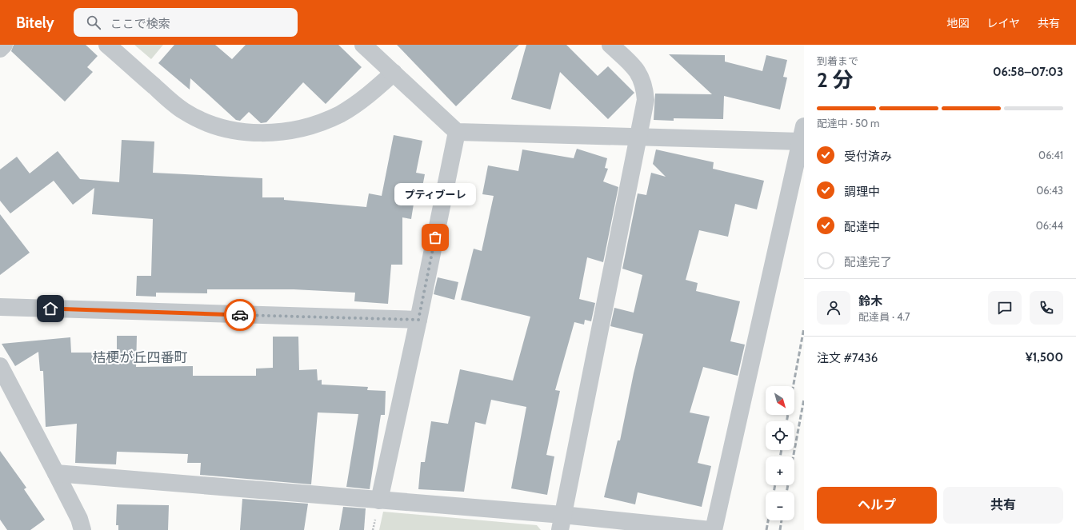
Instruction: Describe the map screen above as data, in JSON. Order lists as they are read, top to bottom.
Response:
{
  "districts": ["桔梗が丘四番町"],
  "places": ["プティブーレ"],
  "north": "bottom right",
  "page": {
    "header": "Bitely",
    "search": "ここで検索",
    "nav": ["地図", "レイヤ", "共有"],
    "heading": ["2 分", "到着まで", "06:58–07:03"],
    "panel": [
      "鈴木",
      "配達員 · 4.7",
      "注文 #7436",
      "¥1,500"
    ],
    "bar": "配達中 · 50 m",
    "list": [
      ["受付済み", "06:41"],
      ["調理中", "06:43"],
      ["配達中", "06:44"],
      "配達完了"
    ],
    "bubble": "プティブーレ",
    "map_buttons": ["+", "−"],
    "buttons": ["ヘルプ", "共有"]
  }
}
